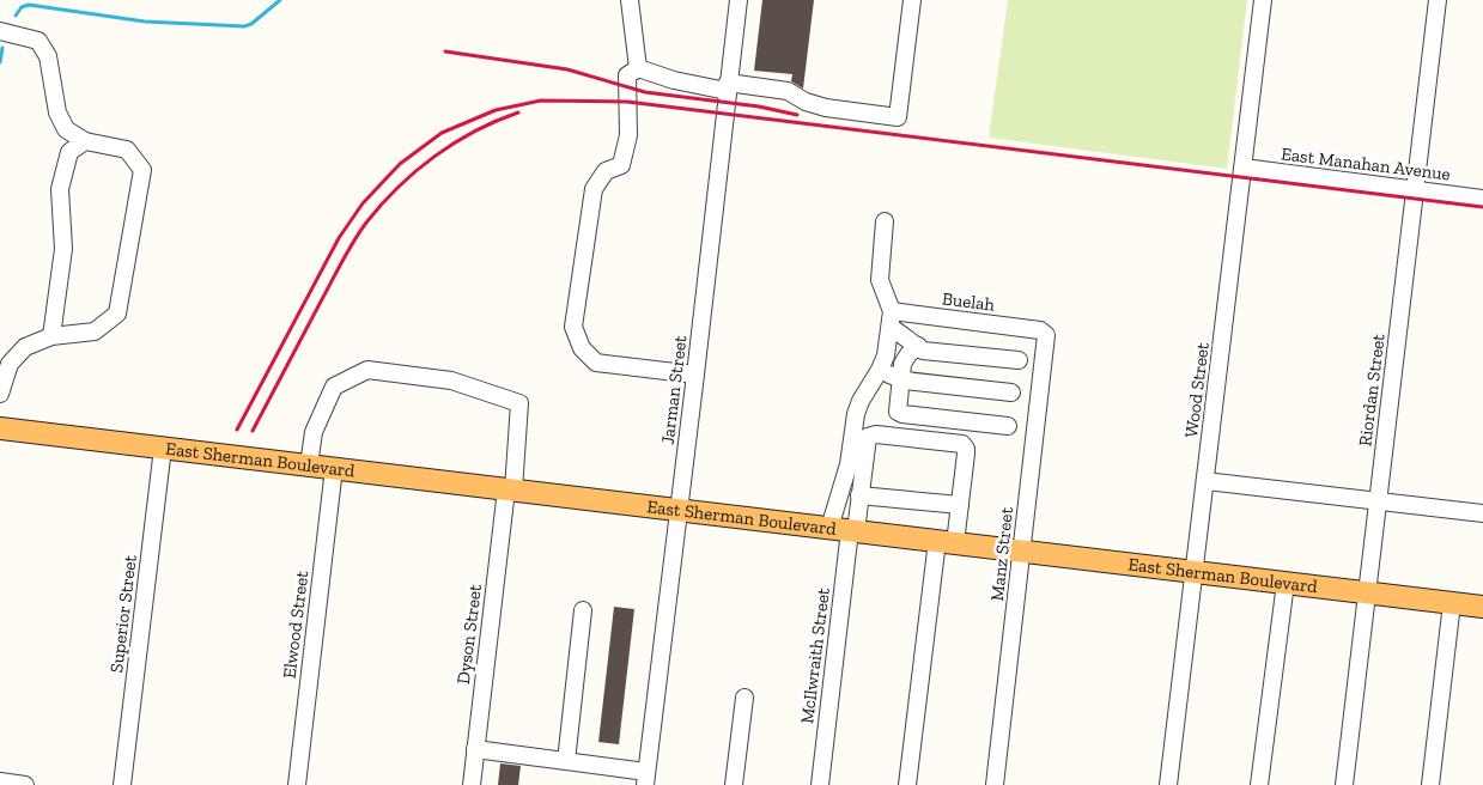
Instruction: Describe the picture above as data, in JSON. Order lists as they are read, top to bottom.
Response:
{
  "streets": {
    "main road": ["East Sherman Boulevard"],
    "street": [
      "East Manahan Avenue",
      "Buelah",
      "Jarman Street",
      "Wood Street",
      "Riordan Street",
      "Manz Street",
      "Superior Street",
      "Elwood Street",
      "Dyson Street",
      "McIlwraith Street"
    ]
  },
  "crossings": [
    ["East Manahan Avenue", "Wood Street"],
    ["East Manahan Avenue", "Riordan Street"],
    ["Buelah", "Manz Street"],
    ["Buelah", "McIlwraith Street"],
    ["Jarman Street", "East Sherman Boulevard"],
    ["Wood Street", "East Sherman Boulevard"],
    ["Riordan Street", "East Sherman Boulevard"],
    ["East Sherman Boulevard", "Manz Street"],
    ["East Sherman Boulevard", "Superior Street"],
    ["East Sherman Boulevard", "Elwood Street"],
    ["East Sherman Boulevard", "Dyson Street"],
    ["East Sherman Boulevard", "McIlwraith Street"]
  ]
}
